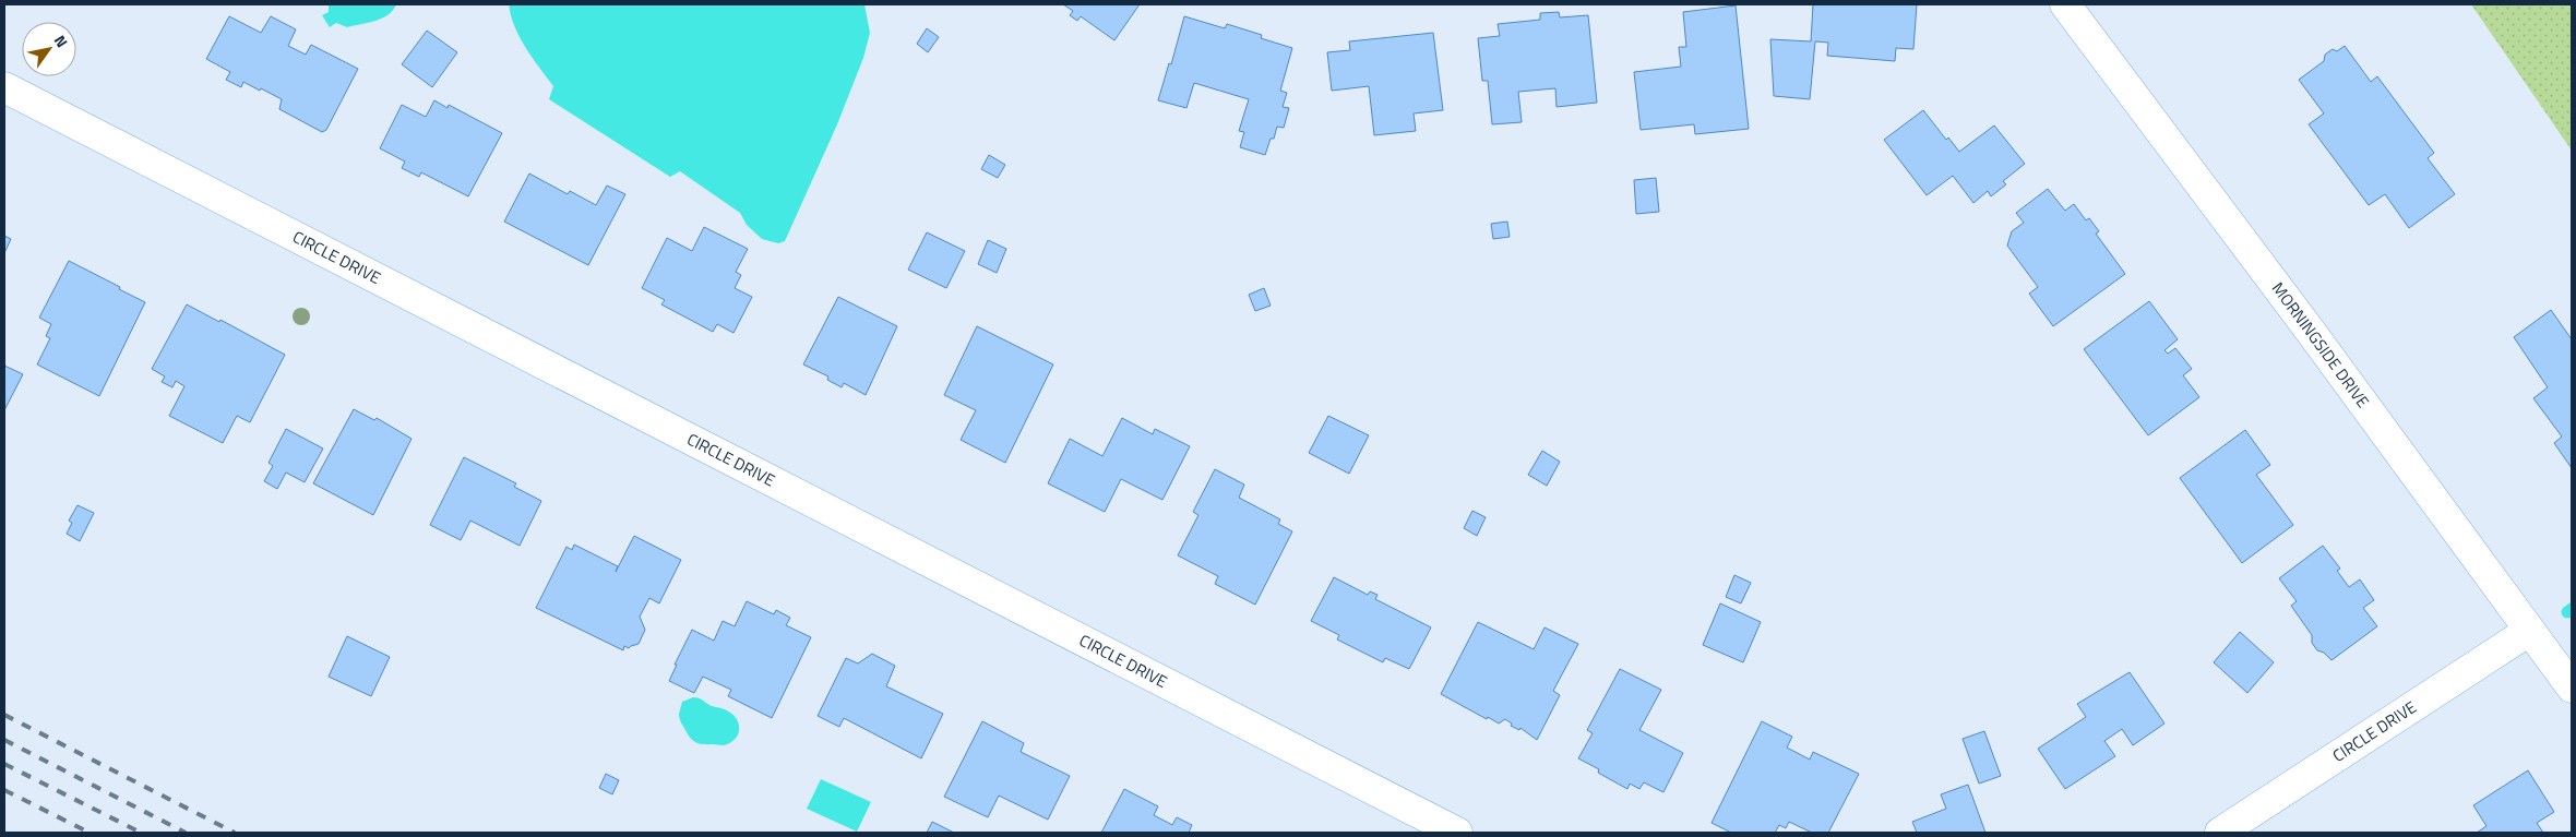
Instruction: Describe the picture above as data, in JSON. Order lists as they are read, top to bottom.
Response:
{
  "streets": {
    "street": ["CIRCLE DRIVE", "MORNINGSIDE DRIVE"]
  },
  "crossings": [
    ["CIRCLE DRIVE", "MORNINGSIDE DRIVE"]
  ],
  "north": "top right"
}
